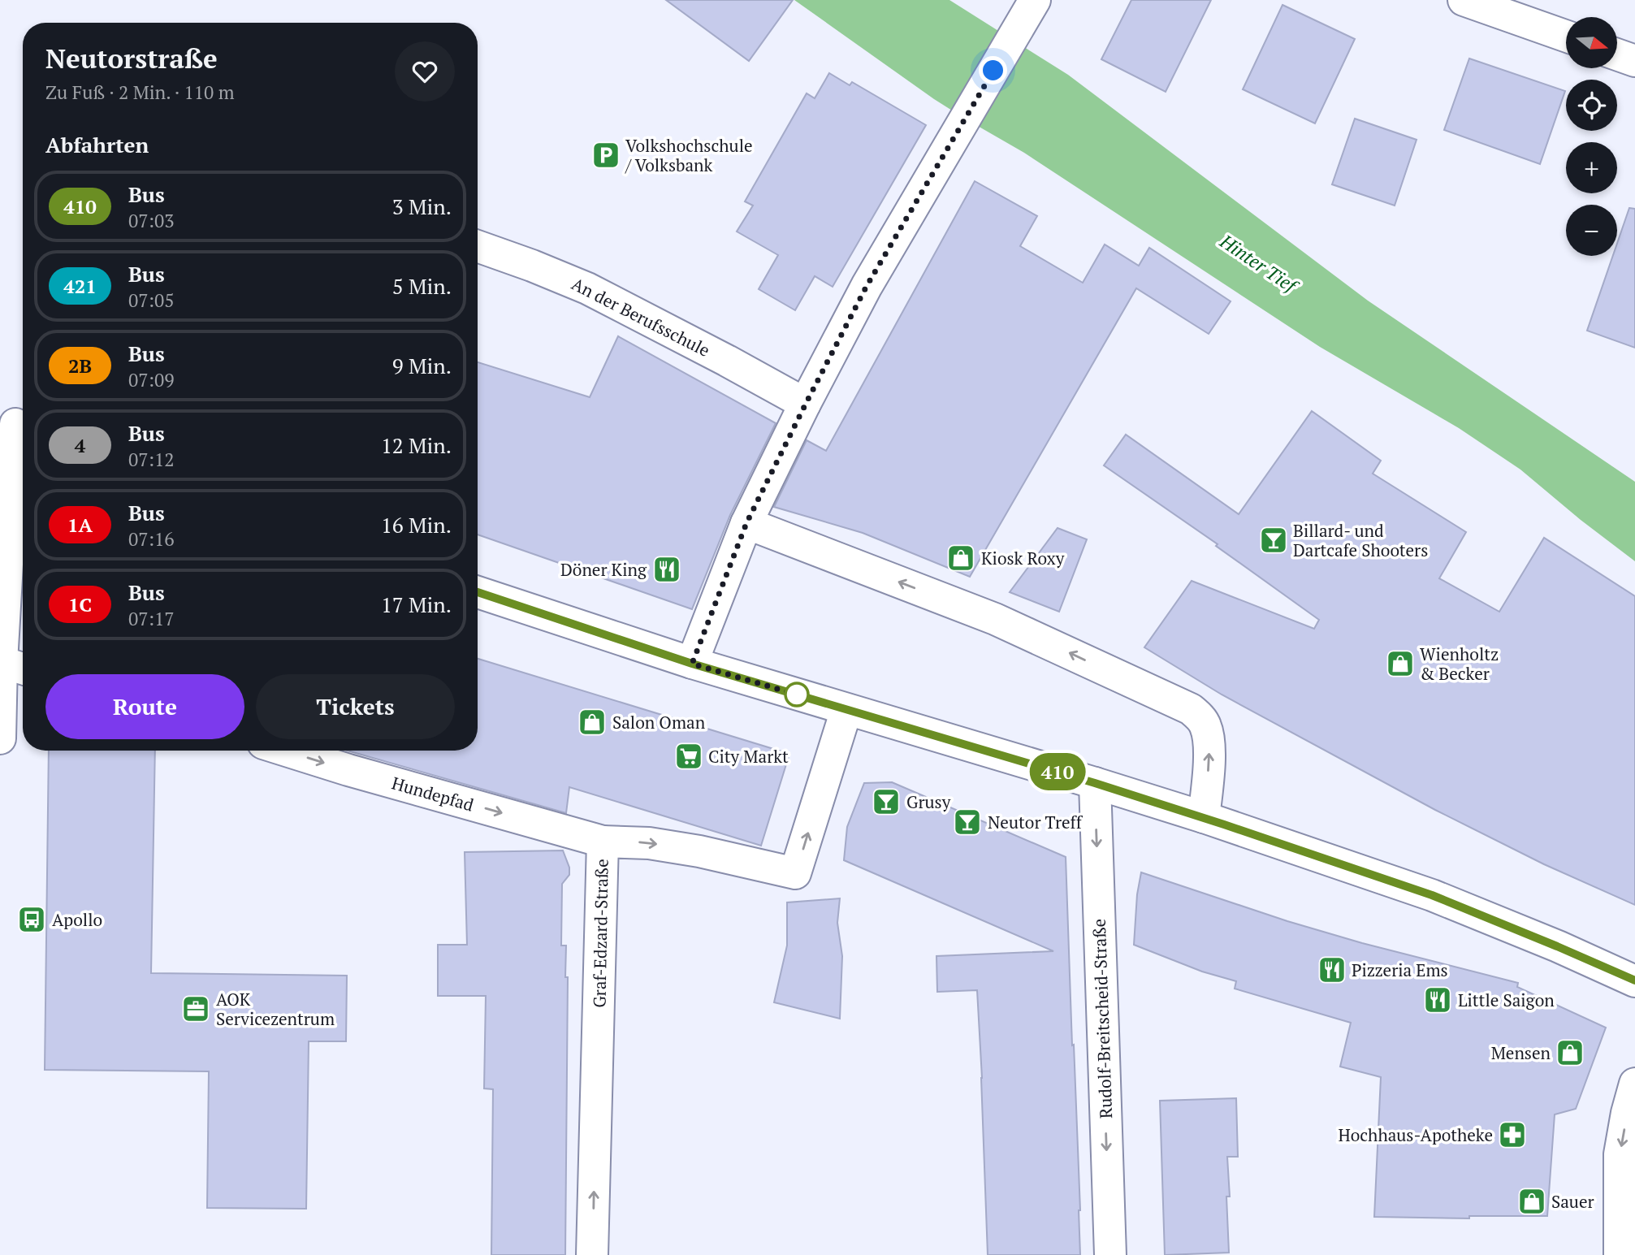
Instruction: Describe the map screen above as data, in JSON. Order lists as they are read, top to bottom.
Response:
{
  "streets": {
    "street": [
      "An der Berufsschule",
      "Hundepfad",
      "Graf-Edzard-Straße",
      "Rudolf-Breitscheid-Straße"
    ]
  },
  "crossings": [
    ["Hundepfad", "Graf-Edzard-Straße"]
  ],
  "one_way": ["Rudolf-Breitscheid-Straße"],
  "water": ["Hinter Tief"],
  "places": {
    "parking": ["Volkshochschule / Volksbank"],
    "bar": ["Billard- und Dartcafe Shooters", "Grusy", "Neutor Treff"],
    "shop": [
      "Kiosk Roxy",
      "Wienholtz & Becker",
      "Salon Oman",
      "Mensen",
      "Sauer"
    ],
    "restaurant": ["Döner King", "Pizzeria Ems", "Little Saigon"],
    "supermarket": ["City Markt"],
    "bus stop": ["Apollo"],
    "office": ["AOK Servicezentrum"],
    "pharmacy": ["Hochhaus-Apotheke"]
  },
  "lines": ["bus line 410"],
  "north": "right",
  "page": {
    "on_map": "410",
    "map_buttons": ["+", "−"],
    "heading": [
      ["Neutorstraße", "Zu Fuß · 2 Min. · 110 m"],
      "Abfahrten"
    ],
    "list": [
      {
        "mark": "410",
        "name": "Bus",
        "note": "07:03",
        "value": "3 Min."
      },
      {
        "mark": "421",
        "name": "Bus",
        "note": "07:05",
        "value": "5 Min."
      },
      {
        "mark": "2B",
        "name": "Bus",
        "note": "07:09",
        "value": "9 Min."
      },
      {
        "mark": "4",
        "name": "Bus",
        "note": "07:12",
        "value": "12 Min."
      },
      {
        "mark": "1A",
        "name": "Bus",
        "note": "07:16",
        "value": "16 Min."
      },
      {
        "mark": "1C",
        "name": "Bus",
        "note": "07:17",
        "value": "17 Min."
      }
    ],
    "buttons": ["Route", "Tickets"]
  }
}
